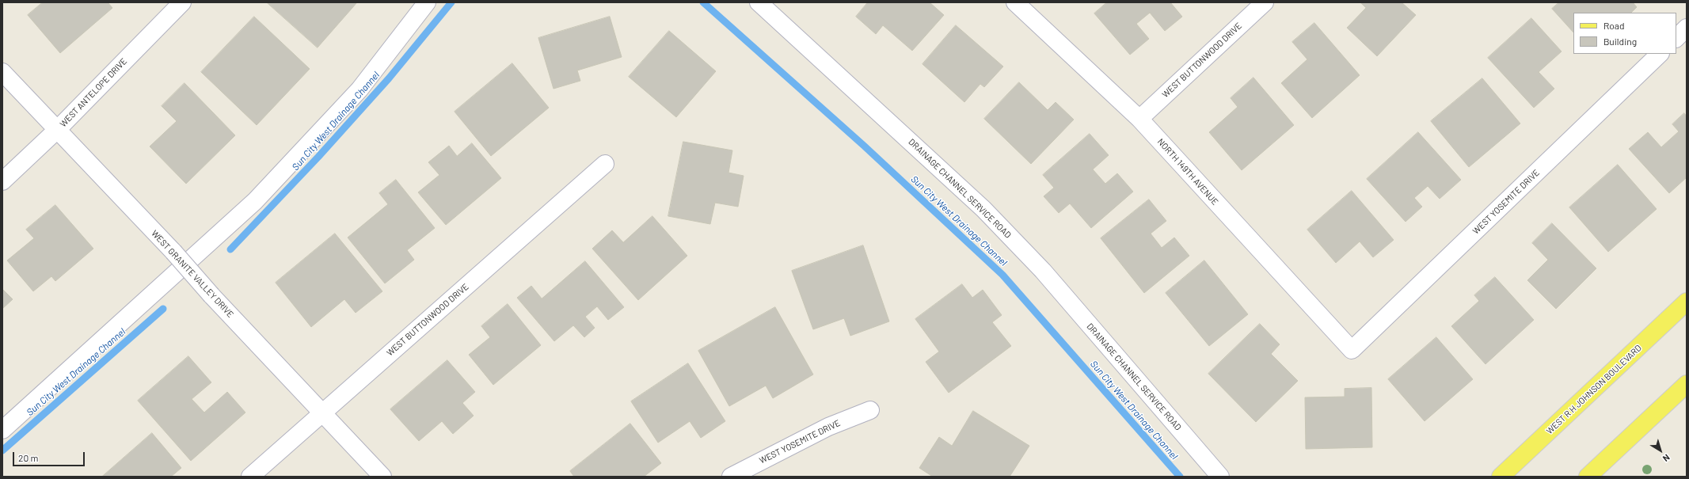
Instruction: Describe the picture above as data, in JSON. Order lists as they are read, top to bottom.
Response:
{
  "streets": {
    "main road": ["WEST R H JOHNSON BOULEVARD"],
    "street": [
      "WEST BUTTONWOOD DRIVE",
      "WEST ANTELOPE DRIVE",
      "NORTH 149TH AVENUE",
      "DRAINAGE CHANNEL SERVICE ROAD",
      "WEST YOSEMITE DRIVE",
      "WEST GRANITE VALLEY DRIVE"
    ]
  },
  "crossings": [
    ["WEST BUTTONWOOD DRIVE", "NORTH 149TH AVENUE"],
    ["WEST BUTTONWOOD DRIVE", "WEST GRANITE VALLEY DRIVE"],
    ["WEST ANTELOPE DRIVE", "WEST GRANITE VALLEY DRIVE"],
    ["NORTH 149TH AVENUE", "WEST YOSEMITE DRIVE"]
  ],
  "water": ["Sun City West Drainage Channel"],
  "legend": ["Road", "Building"],
  "scale_bar": "20 m",
  "north": "bottom right"
}
